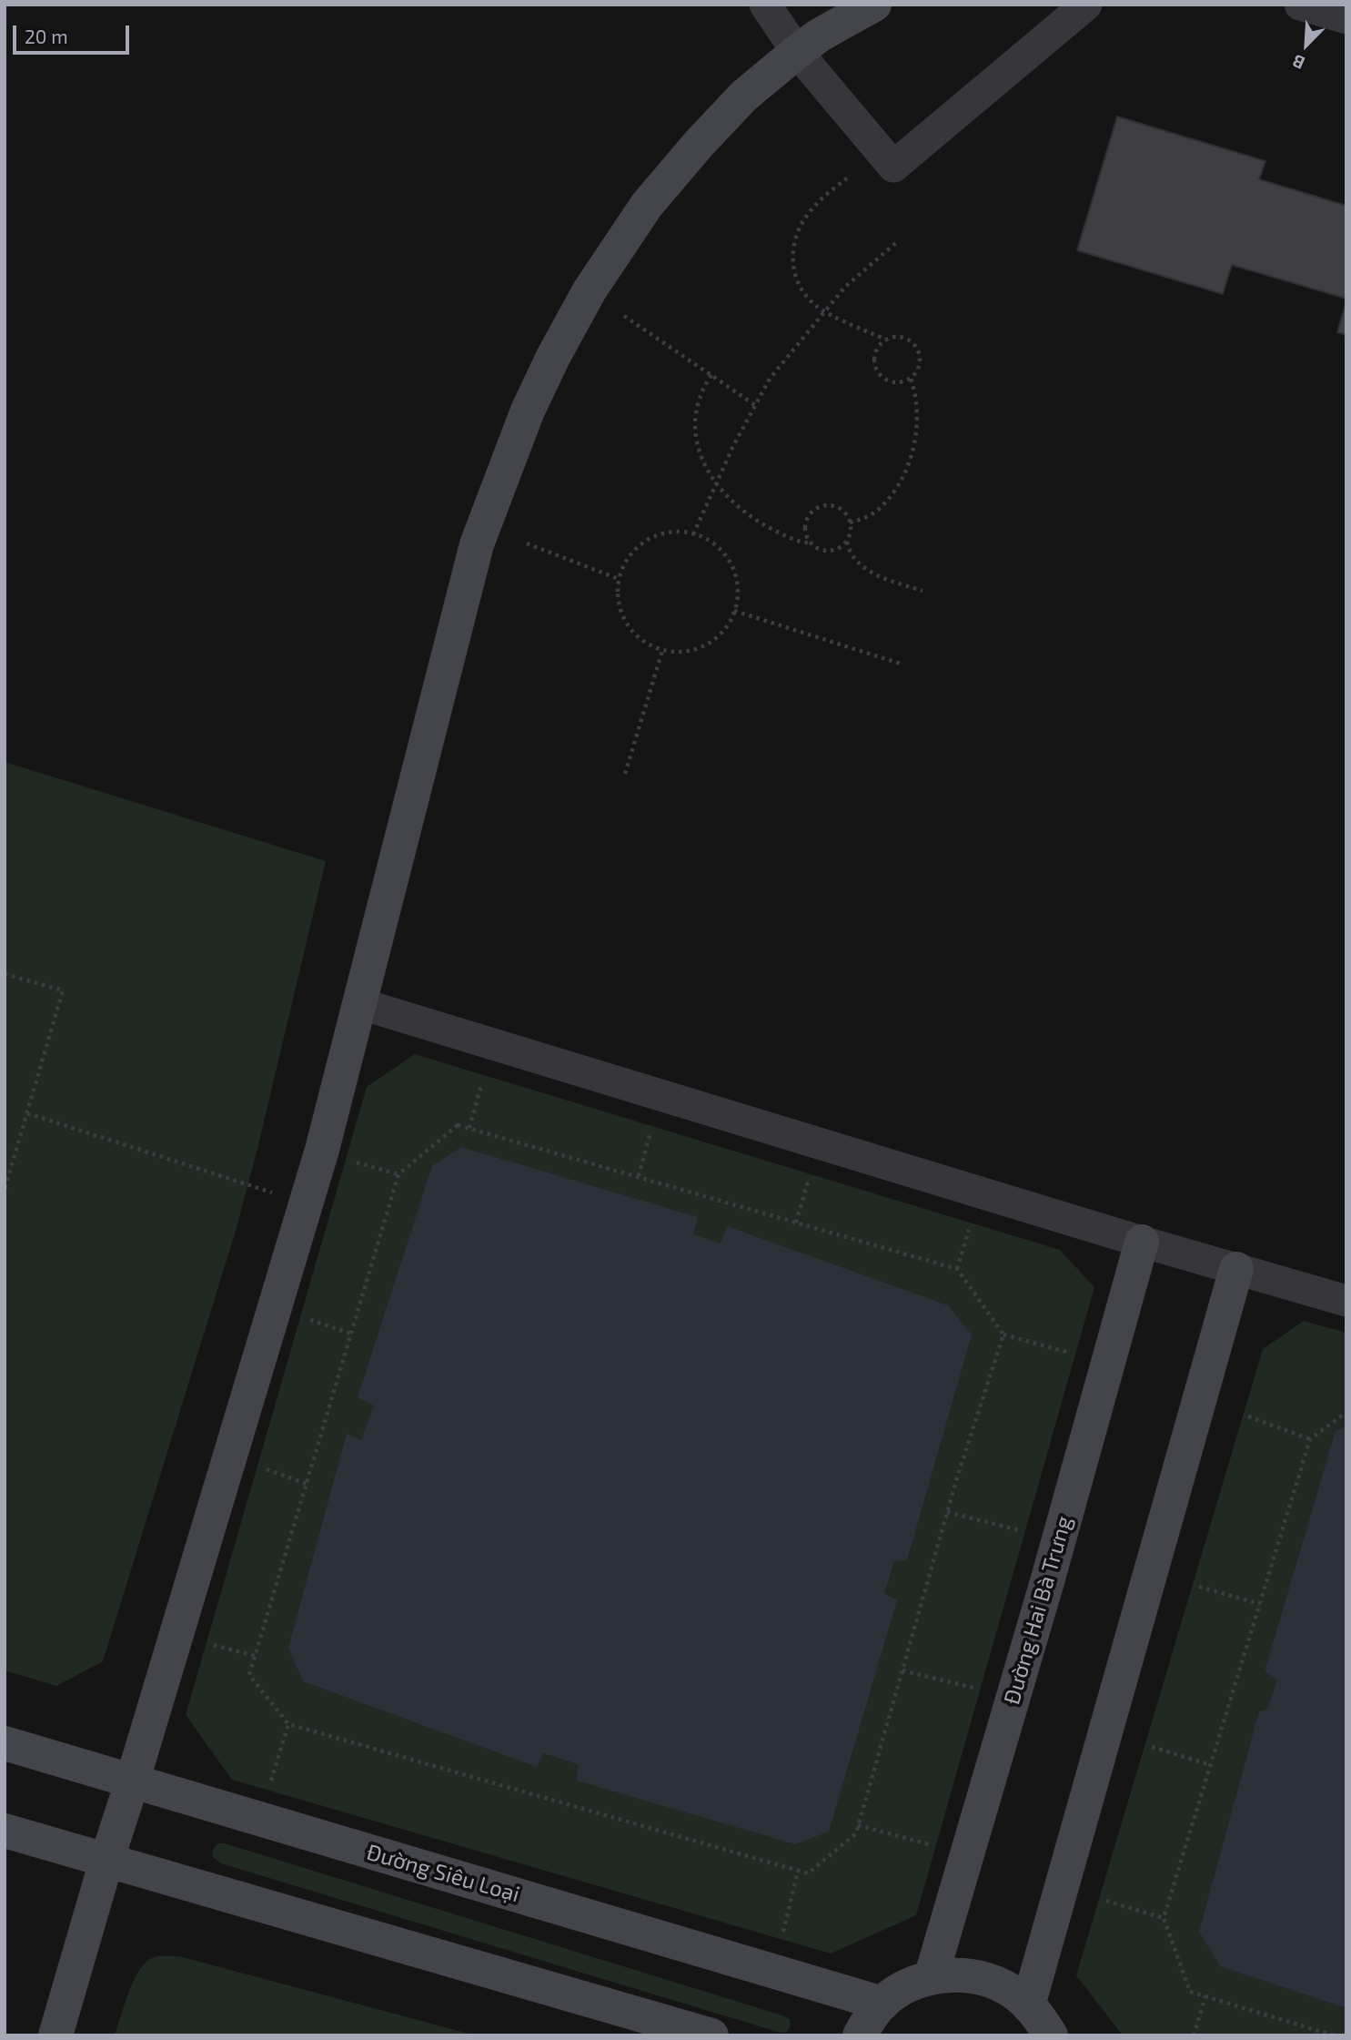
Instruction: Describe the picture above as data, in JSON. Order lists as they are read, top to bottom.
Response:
{
  "streets": {
    "main road": ["Đường Hai Bà Trưng", "Đường Siêu Loại"]
  },
  "scale_bar": "20 m",
  "north": "bottom left"
}
